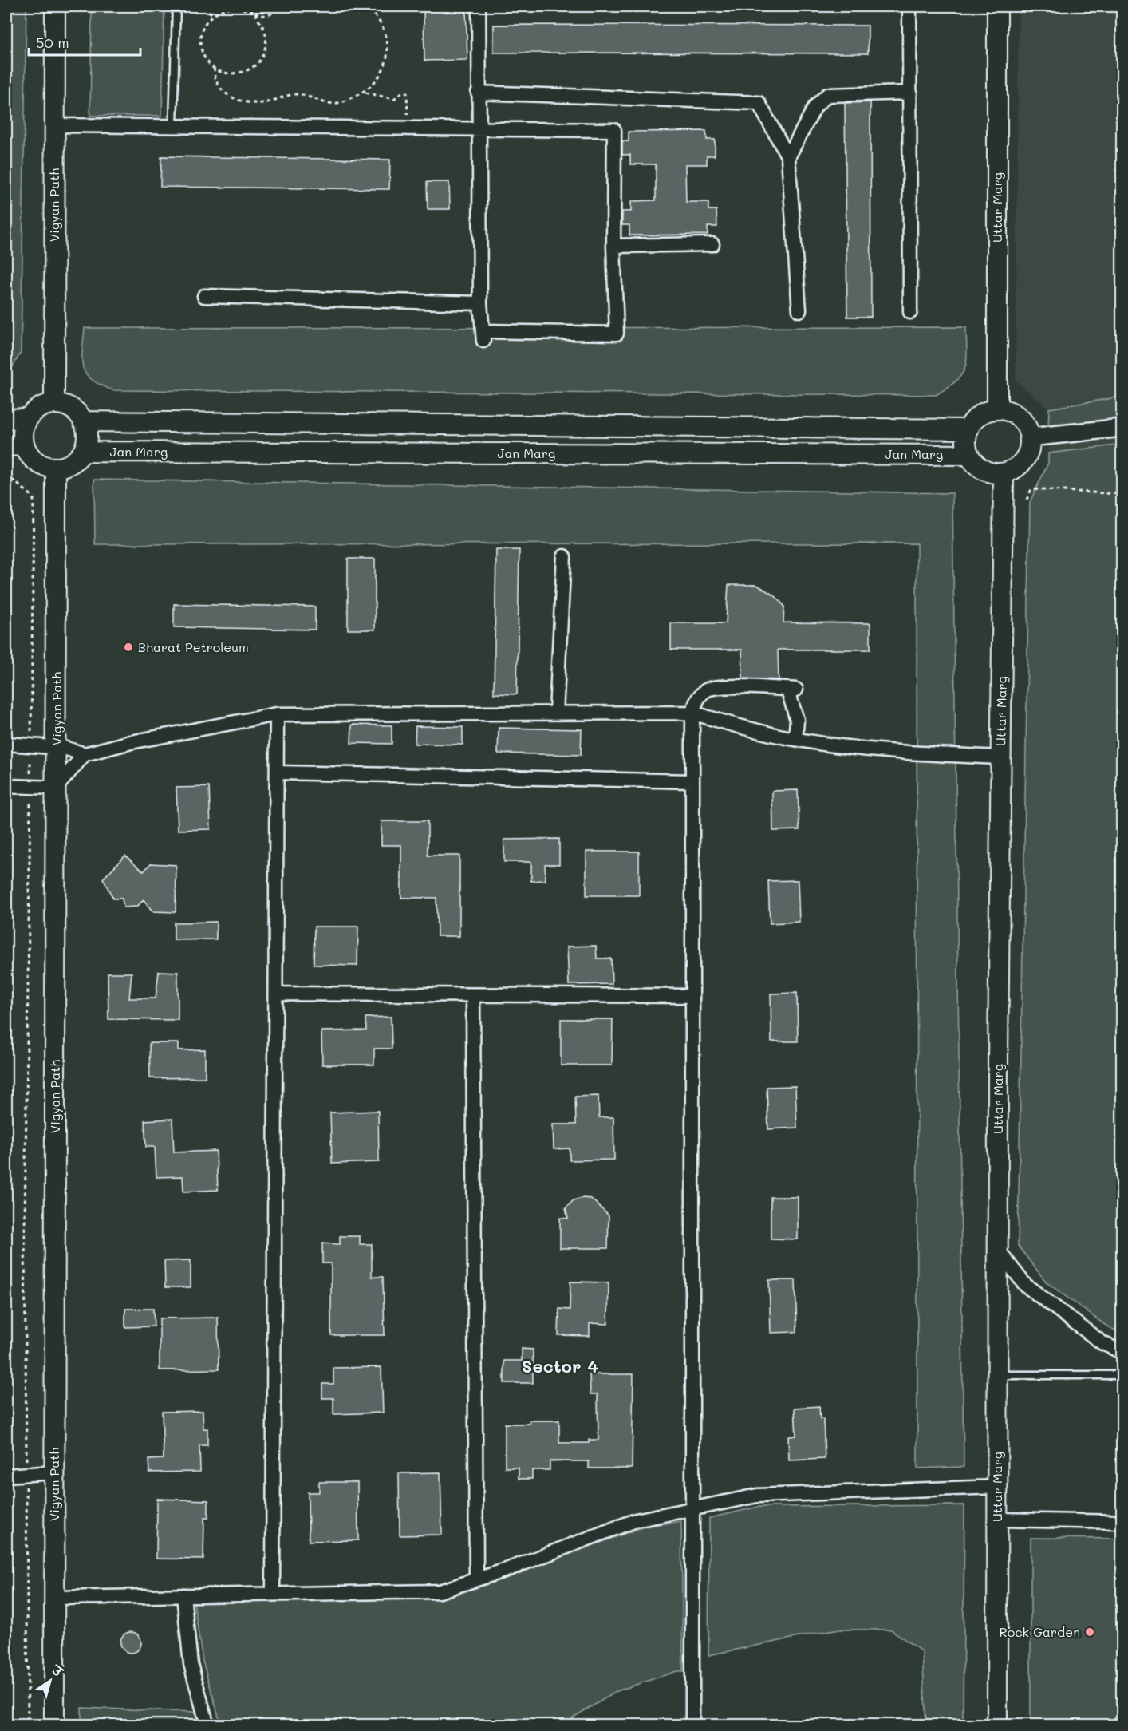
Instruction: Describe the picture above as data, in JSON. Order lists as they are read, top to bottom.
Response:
{
  "streets": {
    "main road": ["Vigyan Path", "Uttar Marg", "Jan Marg"]
  },
  "crossings": [
    ["Vigyan Path", "Jan Marg"],
    ["Uttar Marg", "Jan Marg"]
  ],
  "districts": ["Sector 4"],
  "places": ["Bharat Petroleum", "Rock Garden"],
  "scale_bar": "50 m",
  "north": "top right"
}
